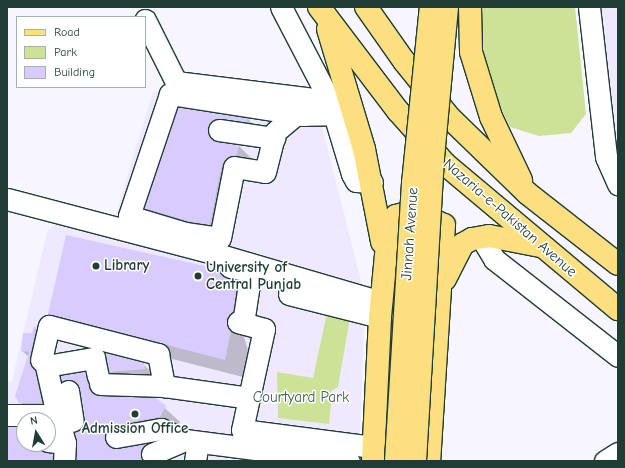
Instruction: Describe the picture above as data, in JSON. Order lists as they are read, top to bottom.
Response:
{
  "streets": {
    "main road": ["Nazaria-e-Pakistan Avenue", "Jinnah Avenue"]
  },
  "parks": ["Courtyard Park"],
  "places": ["Library", "University of Central Punjab", "Admission Office"],
  "legend": ["Road", "Park", "Building"],
  "north": "top"
}
